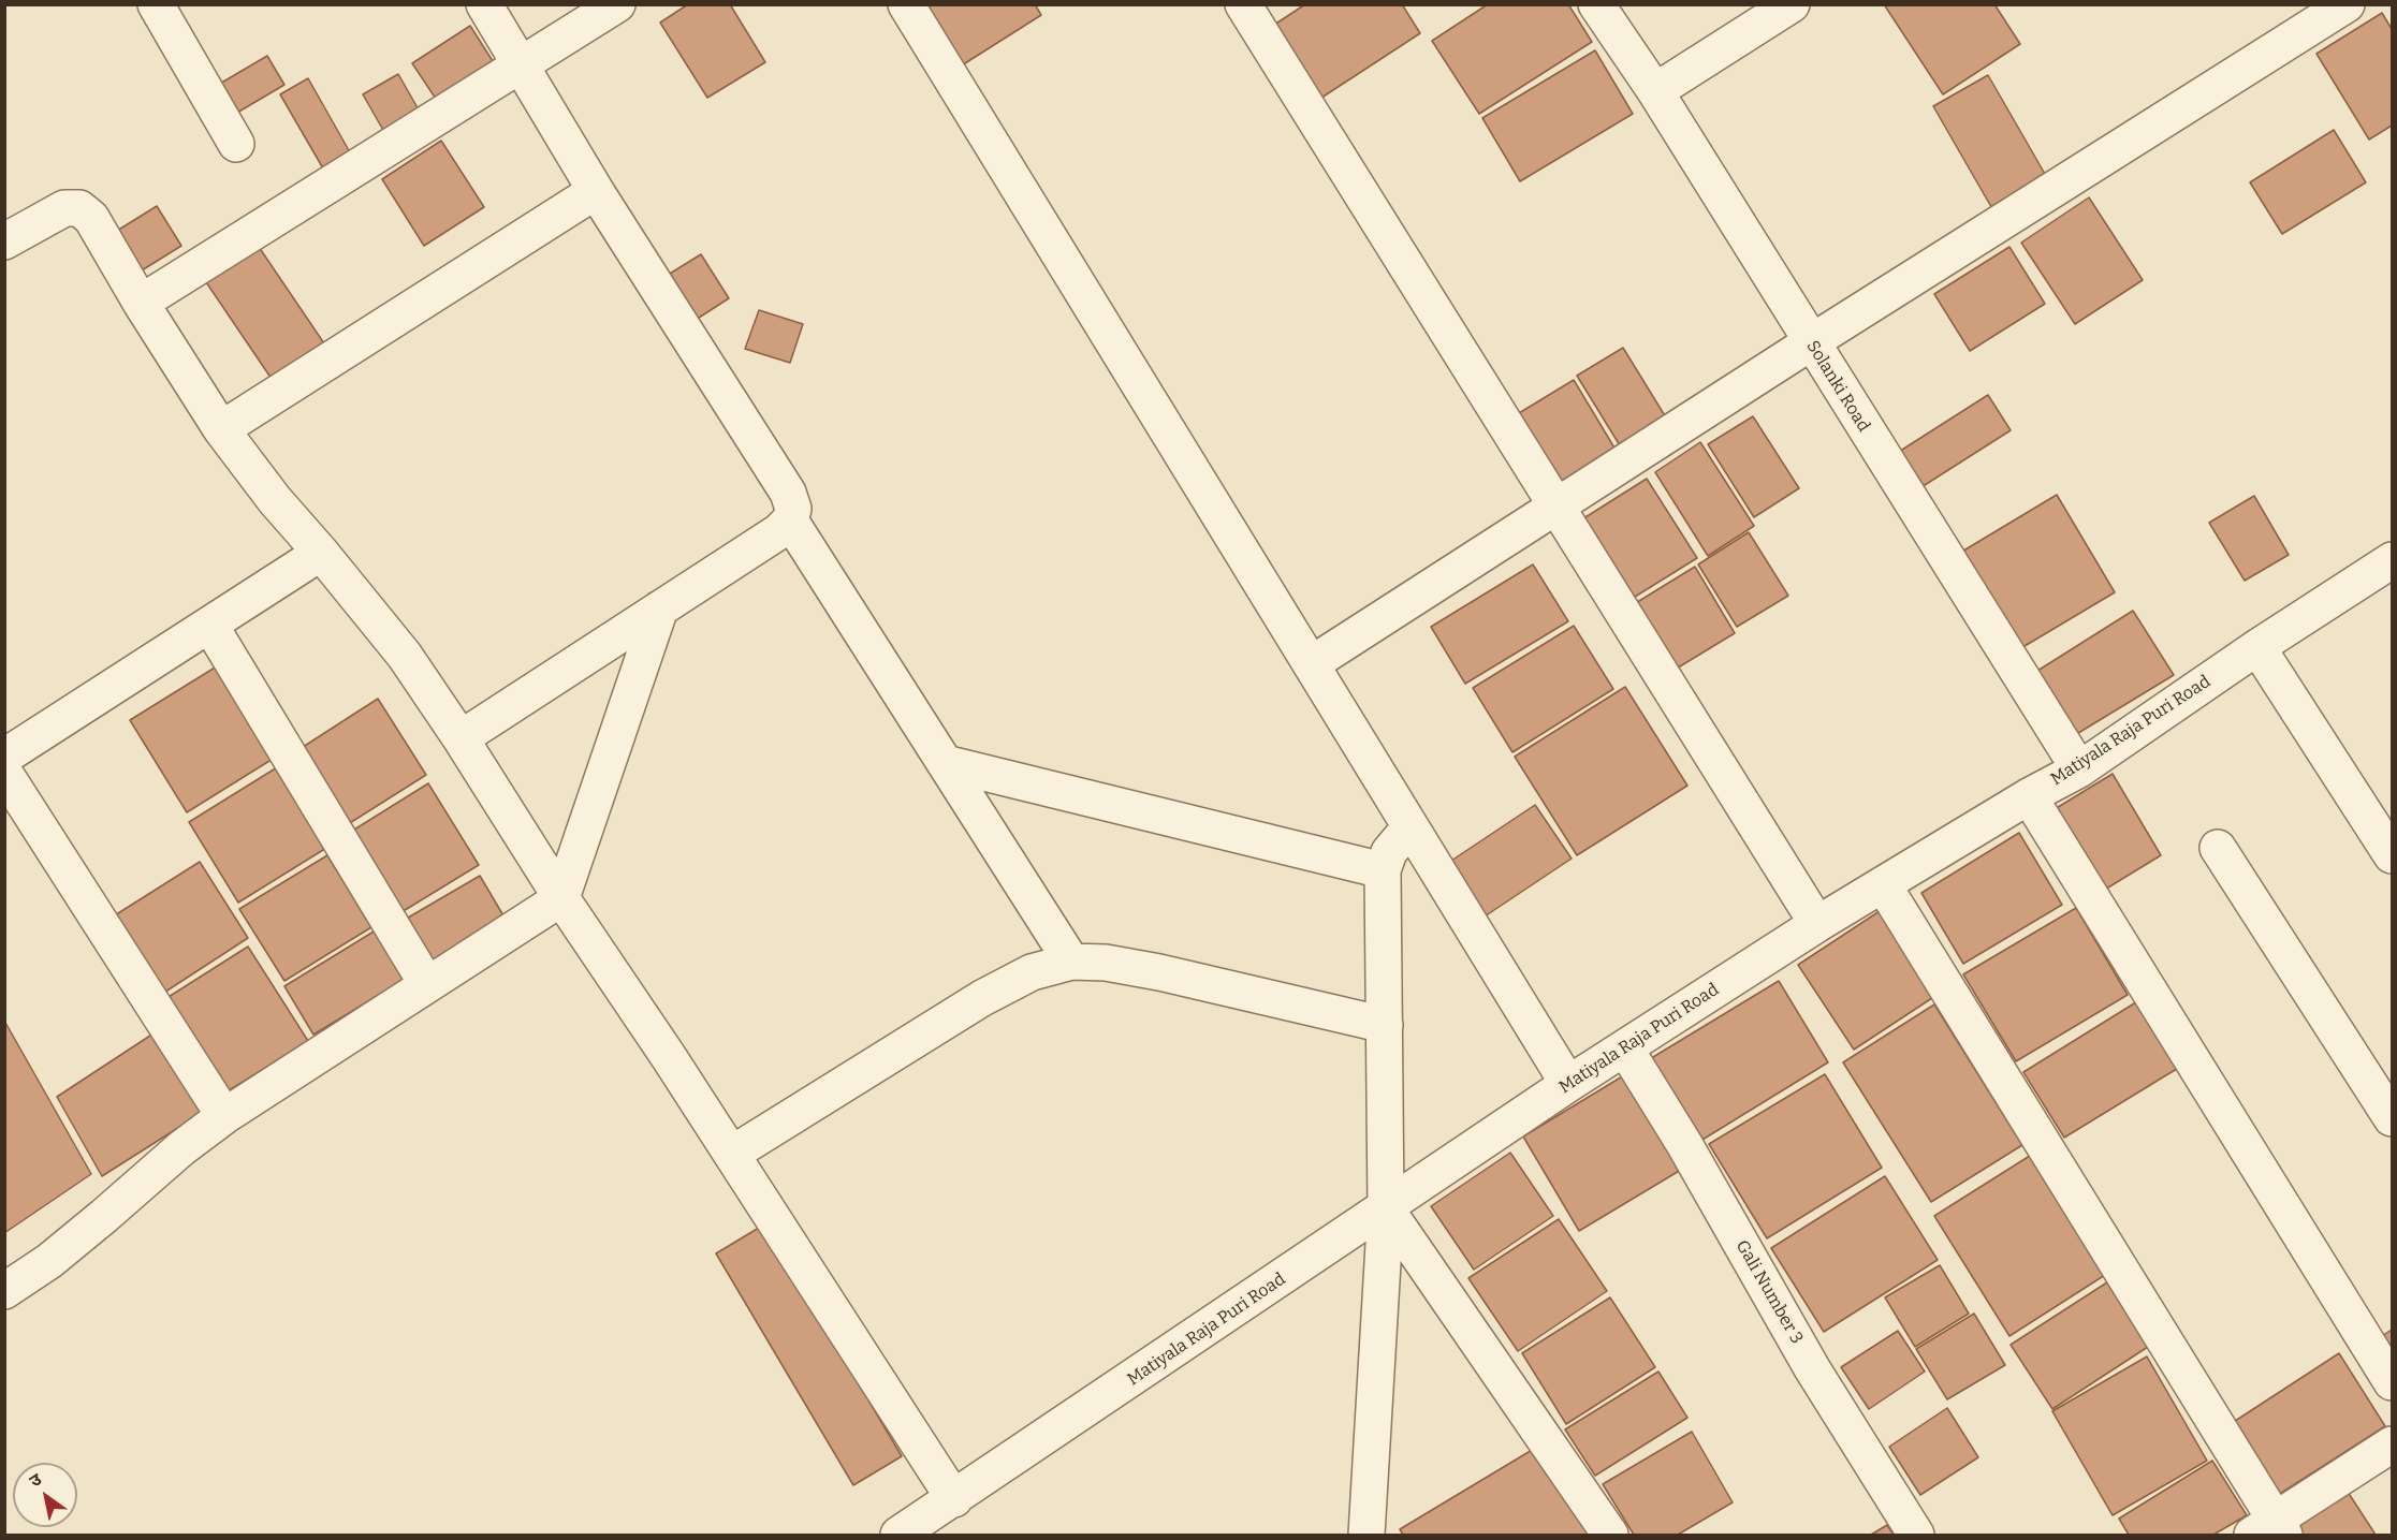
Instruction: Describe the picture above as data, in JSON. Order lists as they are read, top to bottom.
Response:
{
  "streets": {
    "street": ["Solanki Road", "Matiyala Raja Puri Road", "Gali Number 3"]
  },
  "crossings": [
    ["Solanki Road", "Matiyala Raja Puri Road"],
    ["Matiyala Raja Puri Road", "Gali Number 3"]
  ],
  "north": "top left"
}
